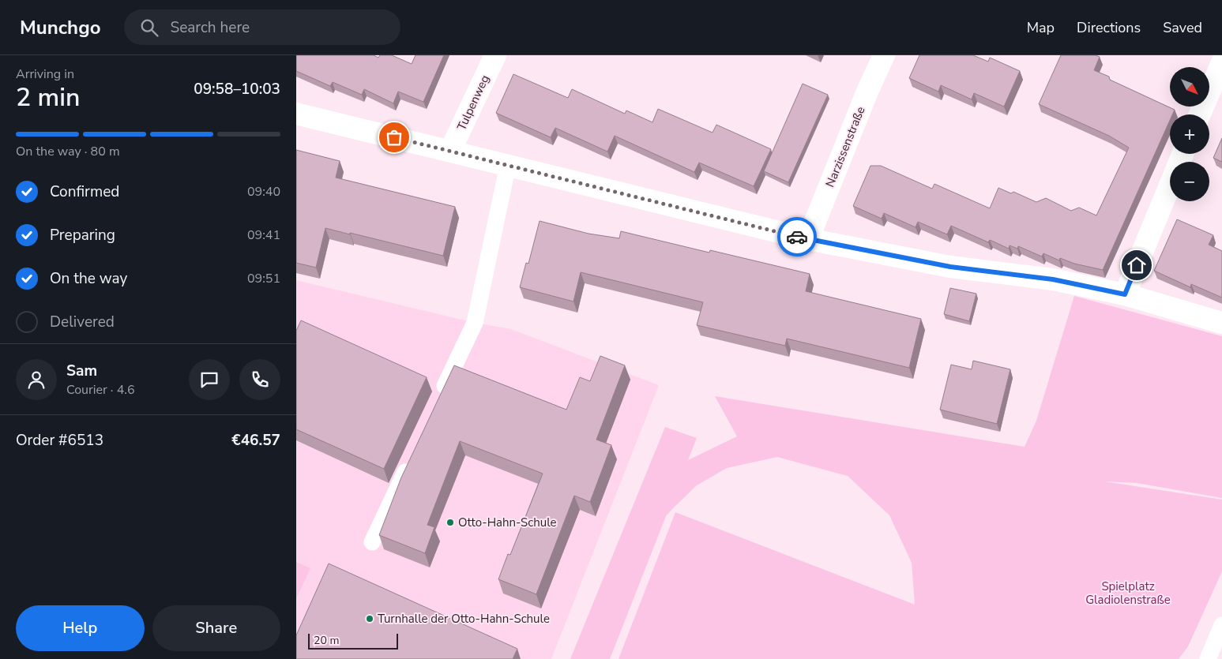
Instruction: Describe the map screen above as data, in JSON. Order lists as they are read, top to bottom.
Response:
{
  "streets": {
    "street": ["Tulpenweg", "Narzissenstraße"]
  },
  "parks": ["Spielplatz Gladiolenstraße"],
  "places": ["Otto-Hahn-Schule", "Turnhalle der Otto-Hahn-Schule"],
  "scale_bar": "20 m",
  "north": "bottom right",
  "page": {
    "header": "Munchgo",
    "search": "Search here",
    "nav": ["Map", "Directions", "Saved"],
    "heading": ["2 min", "Arriving in", "09:58–10:03"],
    "panel": [
      "Sam",
      "Courier · 4.6",
      "Order #6513",
      "€46.57"
    ],
    "map_buttons": ["+", "−"],
    "bar": "On the way · 80 m",
    "list": [
      ["Confirmed", "09:40"],
      ["Preparing", "09:41"],
      ["On the way", "09:51"],
      "Delivered"
    ],
    "buttons": ["Help", "Share"],
    "scale": "20 m"
  }
}
